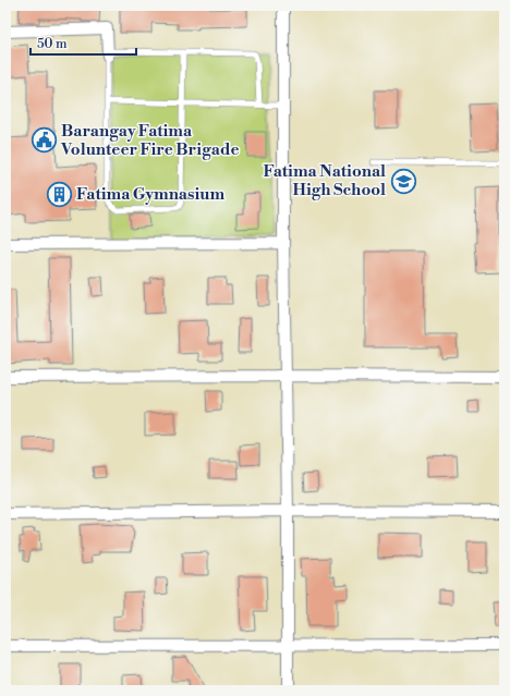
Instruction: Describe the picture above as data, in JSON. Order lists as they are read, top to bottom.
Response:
{
  "places": {
    "public building": ["Barangay Fatima Volunteer Fire Brigade"],
    "school or university": ["Fatima National High School"],
    "building": ["Fatima Gymnasium"]
  },
  "scale_bar": "50 m"
}
